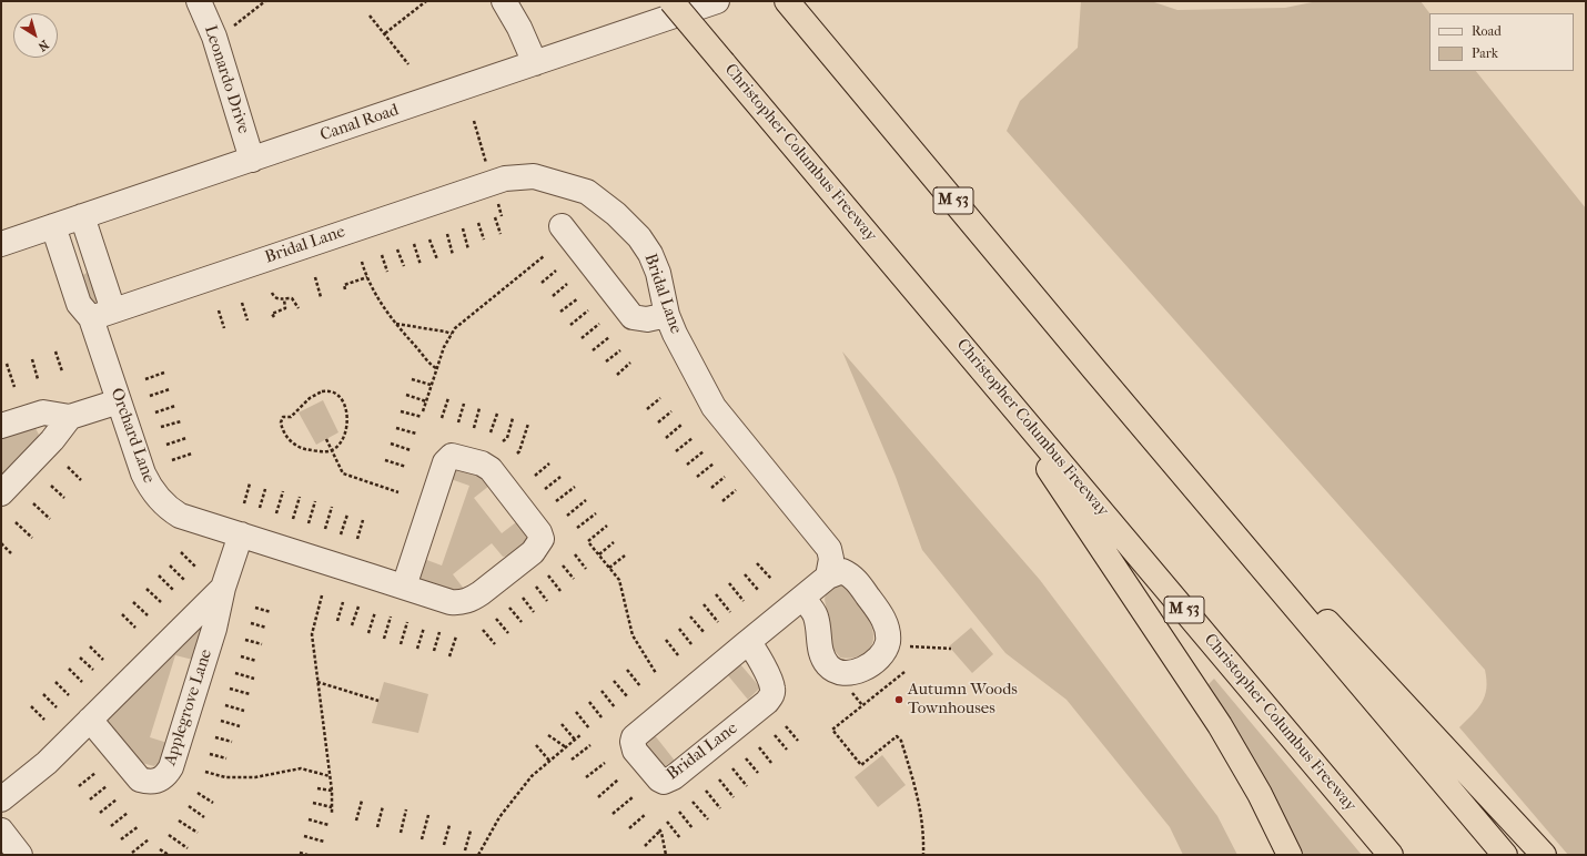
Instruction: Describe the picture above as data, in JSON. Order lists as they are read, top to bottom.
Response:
{
  "streets": {
    "highway": ["Christopher Columbus Freeway", "M 53"],
    "street": [
      "Leonardo Drive",
      "Canal Road",
      "Bridal Lane",
      "Orchard Lane",
      "Applegrove Lane"
    ]
  },
  "crossings": [
    ["Leonardo Drive", "Canal Road"],
    ["Canal Road", "Orchard Lane"],
    ["Bridal Lane", "Orchard Lane"],
    ["Orchard Lane", "Applegrove Lane"]
  ],
  "places": ["Autumn Woods Townhouses"],
  "legend": ["Road", "Park"],
  "north": "bottom right"
}
